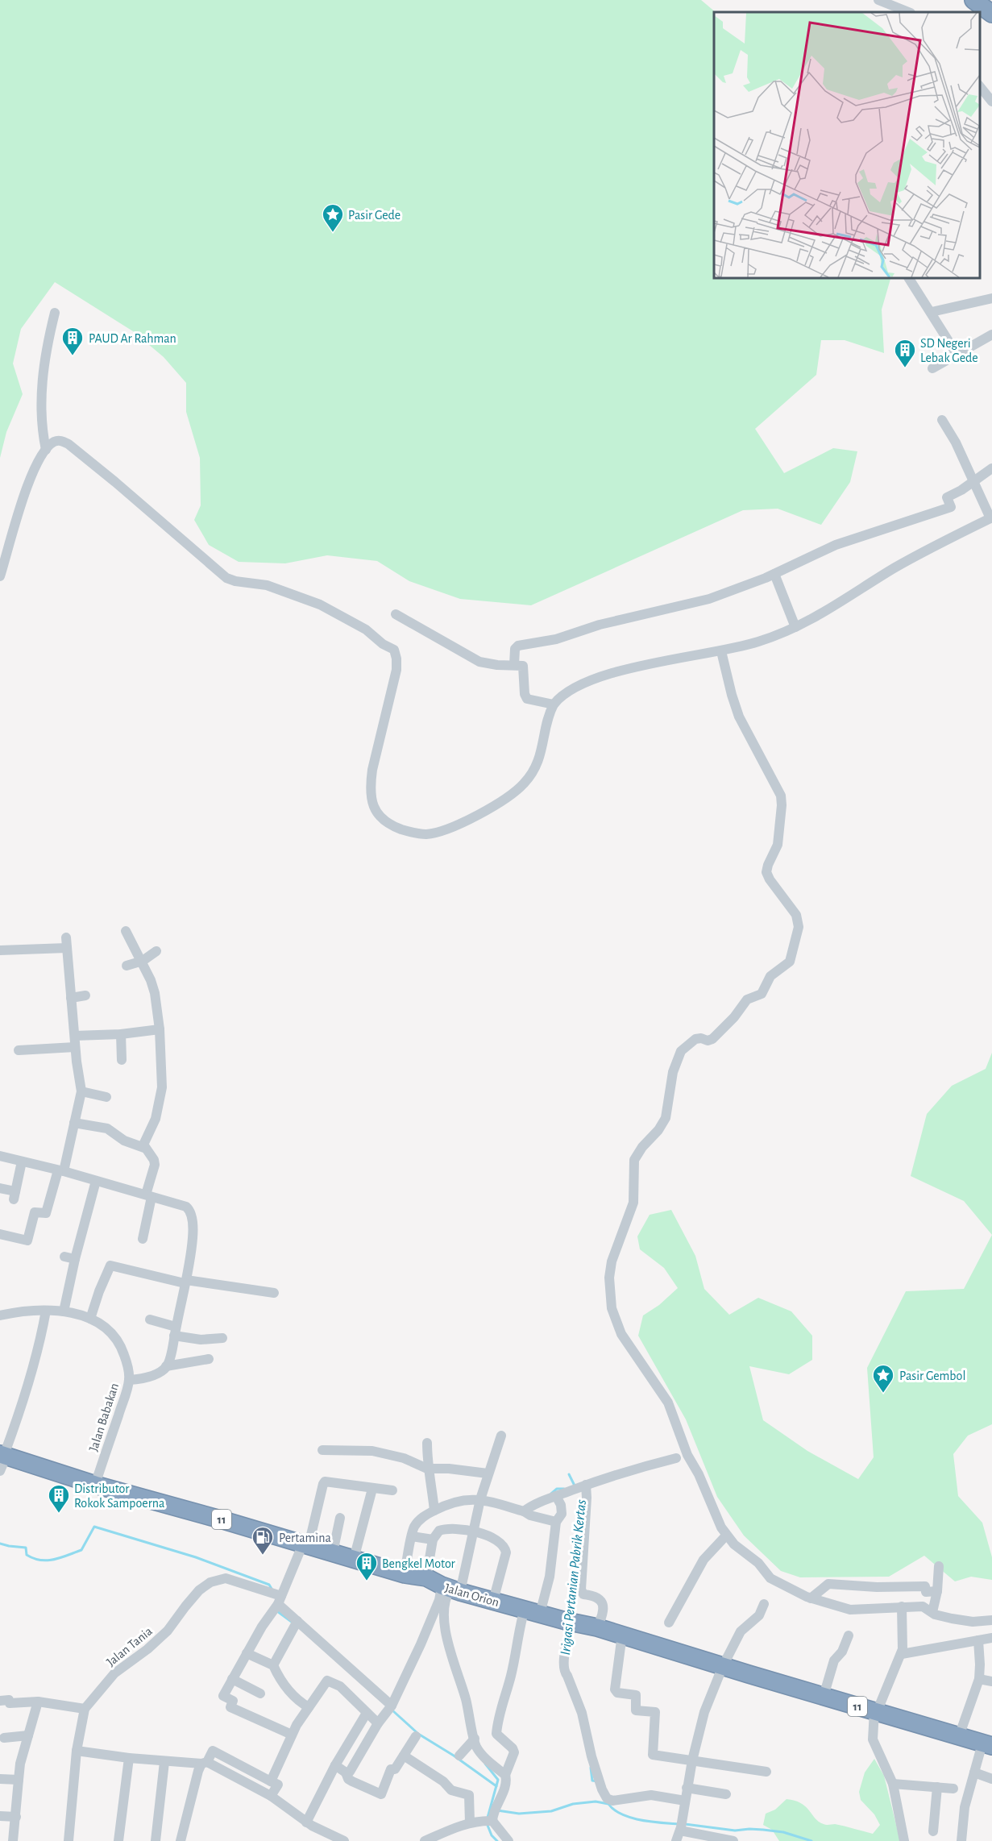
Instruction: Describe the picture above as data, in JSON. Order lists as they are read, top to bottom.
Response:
{
  "streets": {
    "highway": ["11", "Jalan Orion"],
    "street": ["Jalan Babakan", "Jalan Tania"]
  },
  "crossings": [
    ["Jalan Babakan", "Jalan Orion"],
    ["11", "Jalan Orion"]
  ],
  "water": ["Irigasi Pertanian Pabrik Kertas"],
  "places": {
    "place": ["Pasir Gede", "Pasir Gembol"],
    "building": [
      "PAUD Ar Rahman",
      "SD Negeri Lebak Gede",
      "Distributor Rokok Sampoerna",
      "Bengkel Motor"
    ],
    "fuel station": ["Pertamina"]
  }
}
